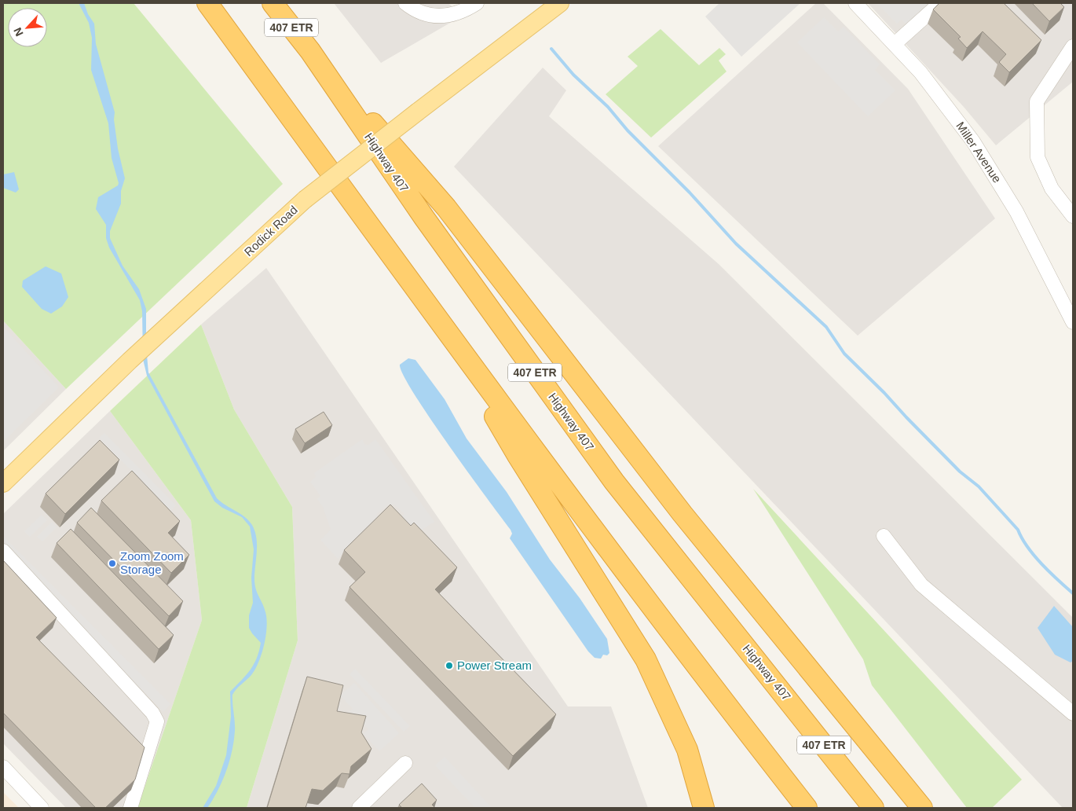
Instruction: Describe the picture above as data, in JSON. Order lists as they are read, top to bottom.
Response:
{
  "streets": {
    "highway": ["407 ETR", "Highway 407"],
    "main road": ["Rodick Road"],
    "street": ["Miller Avenue"]
  },
  "places": ["Zoom Zoom Storage", "Power Stream"],
  "north": "bottom left"
}
